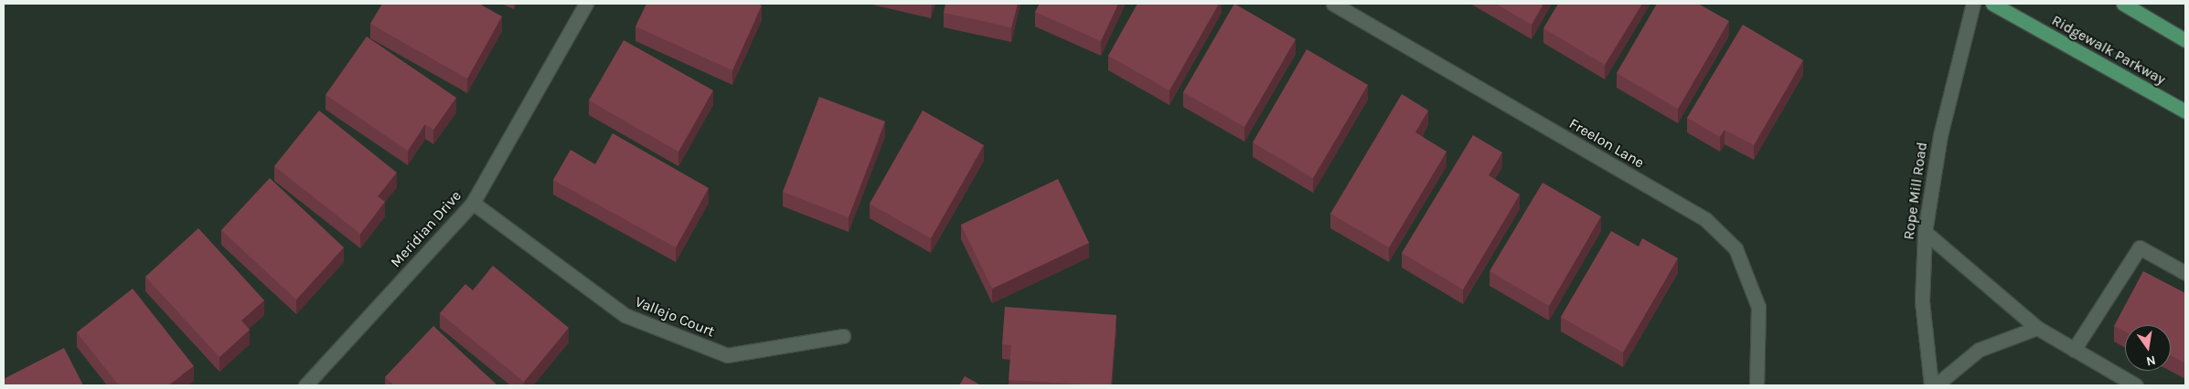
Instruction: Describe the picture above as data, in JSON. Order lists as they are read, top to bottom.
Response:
{
  "streets": {
    "main road": ["Ridgewalk Parkway"],
    "street": [
      "Freelon Lane",
      "Rope Mill Road",
      "Meridian Drive",
      "Vallejo Court"
    ]
  },
  "crossings": [
    ["Meridian Drive", "Vallejo Court"]
  ],
  "north": "bottom"
}
